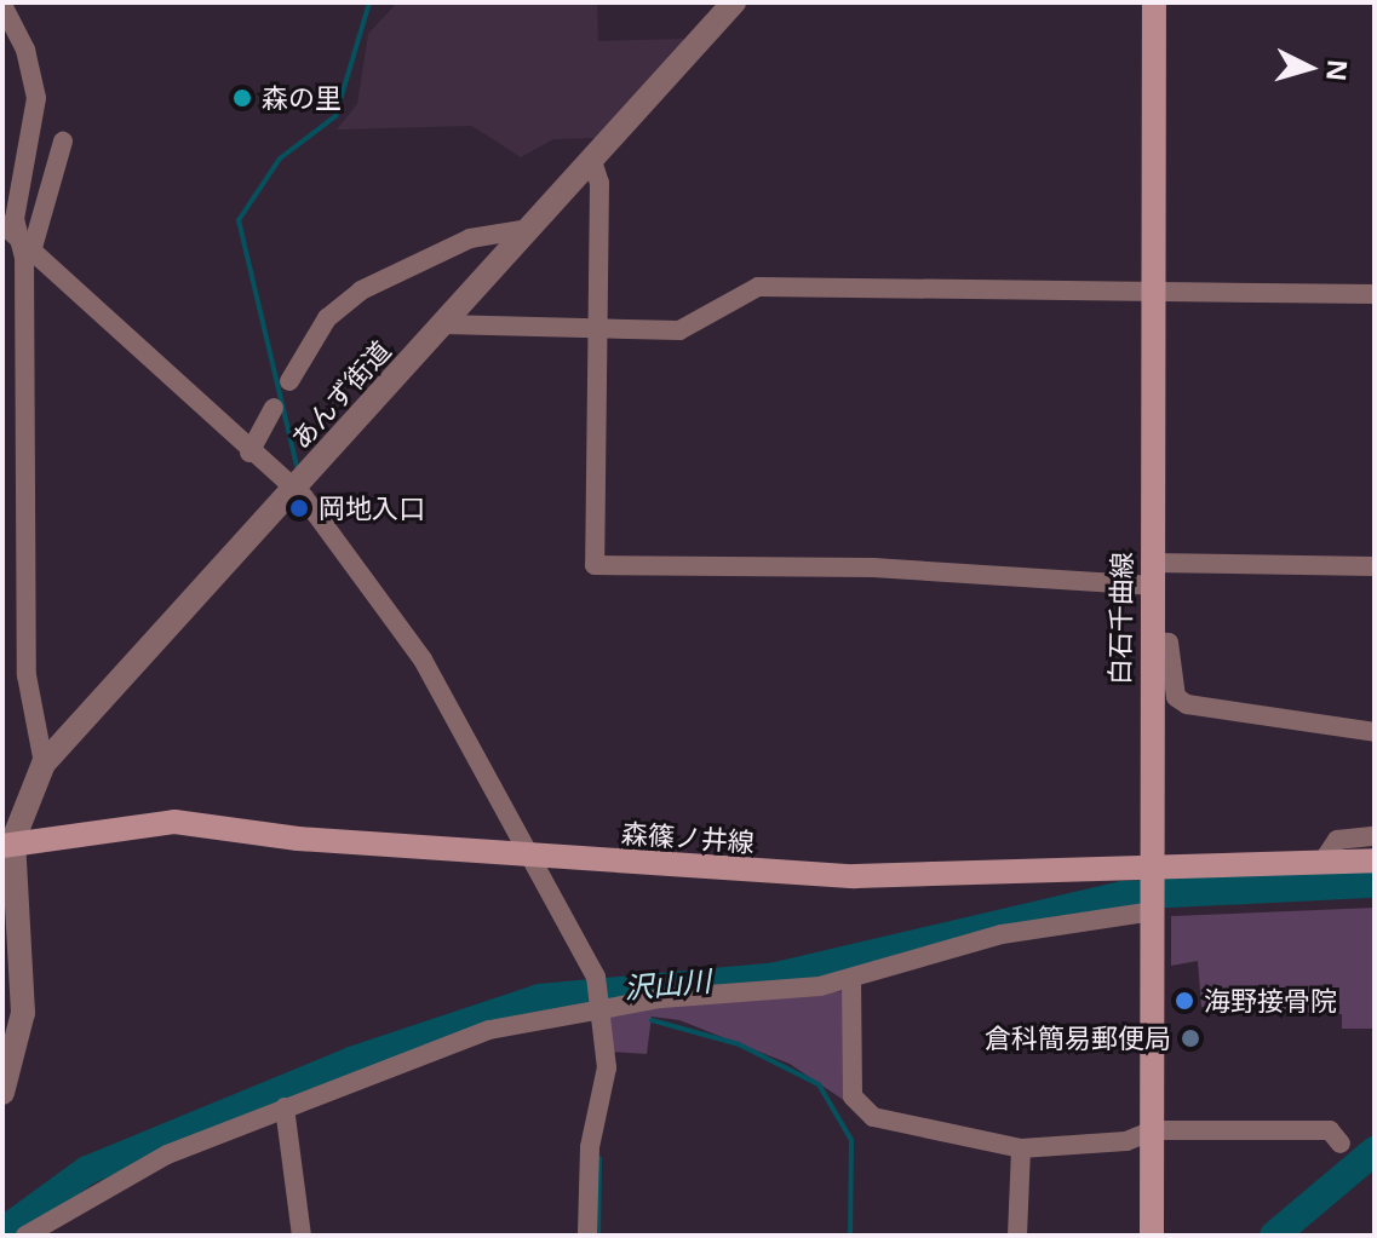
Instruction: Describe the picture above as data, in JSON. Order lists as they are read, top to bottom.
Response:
{
  "streets": {
    "main road": ["白石千曲線", "森篠ノ井線"],
    "street": ["あんず街道"]
  },
  "crossings": [
    ["あんず街道", "森篠ノ井線"],
    ["白石千曲線", "森篠ノ井線"]
  ],
  "water": ["沢山川"],
  "places": [
    "森の里",
    "岡地入口",
    "海野接骨院",
    "倉科簡易郵便局"
  ],
  "north": "right"
}
